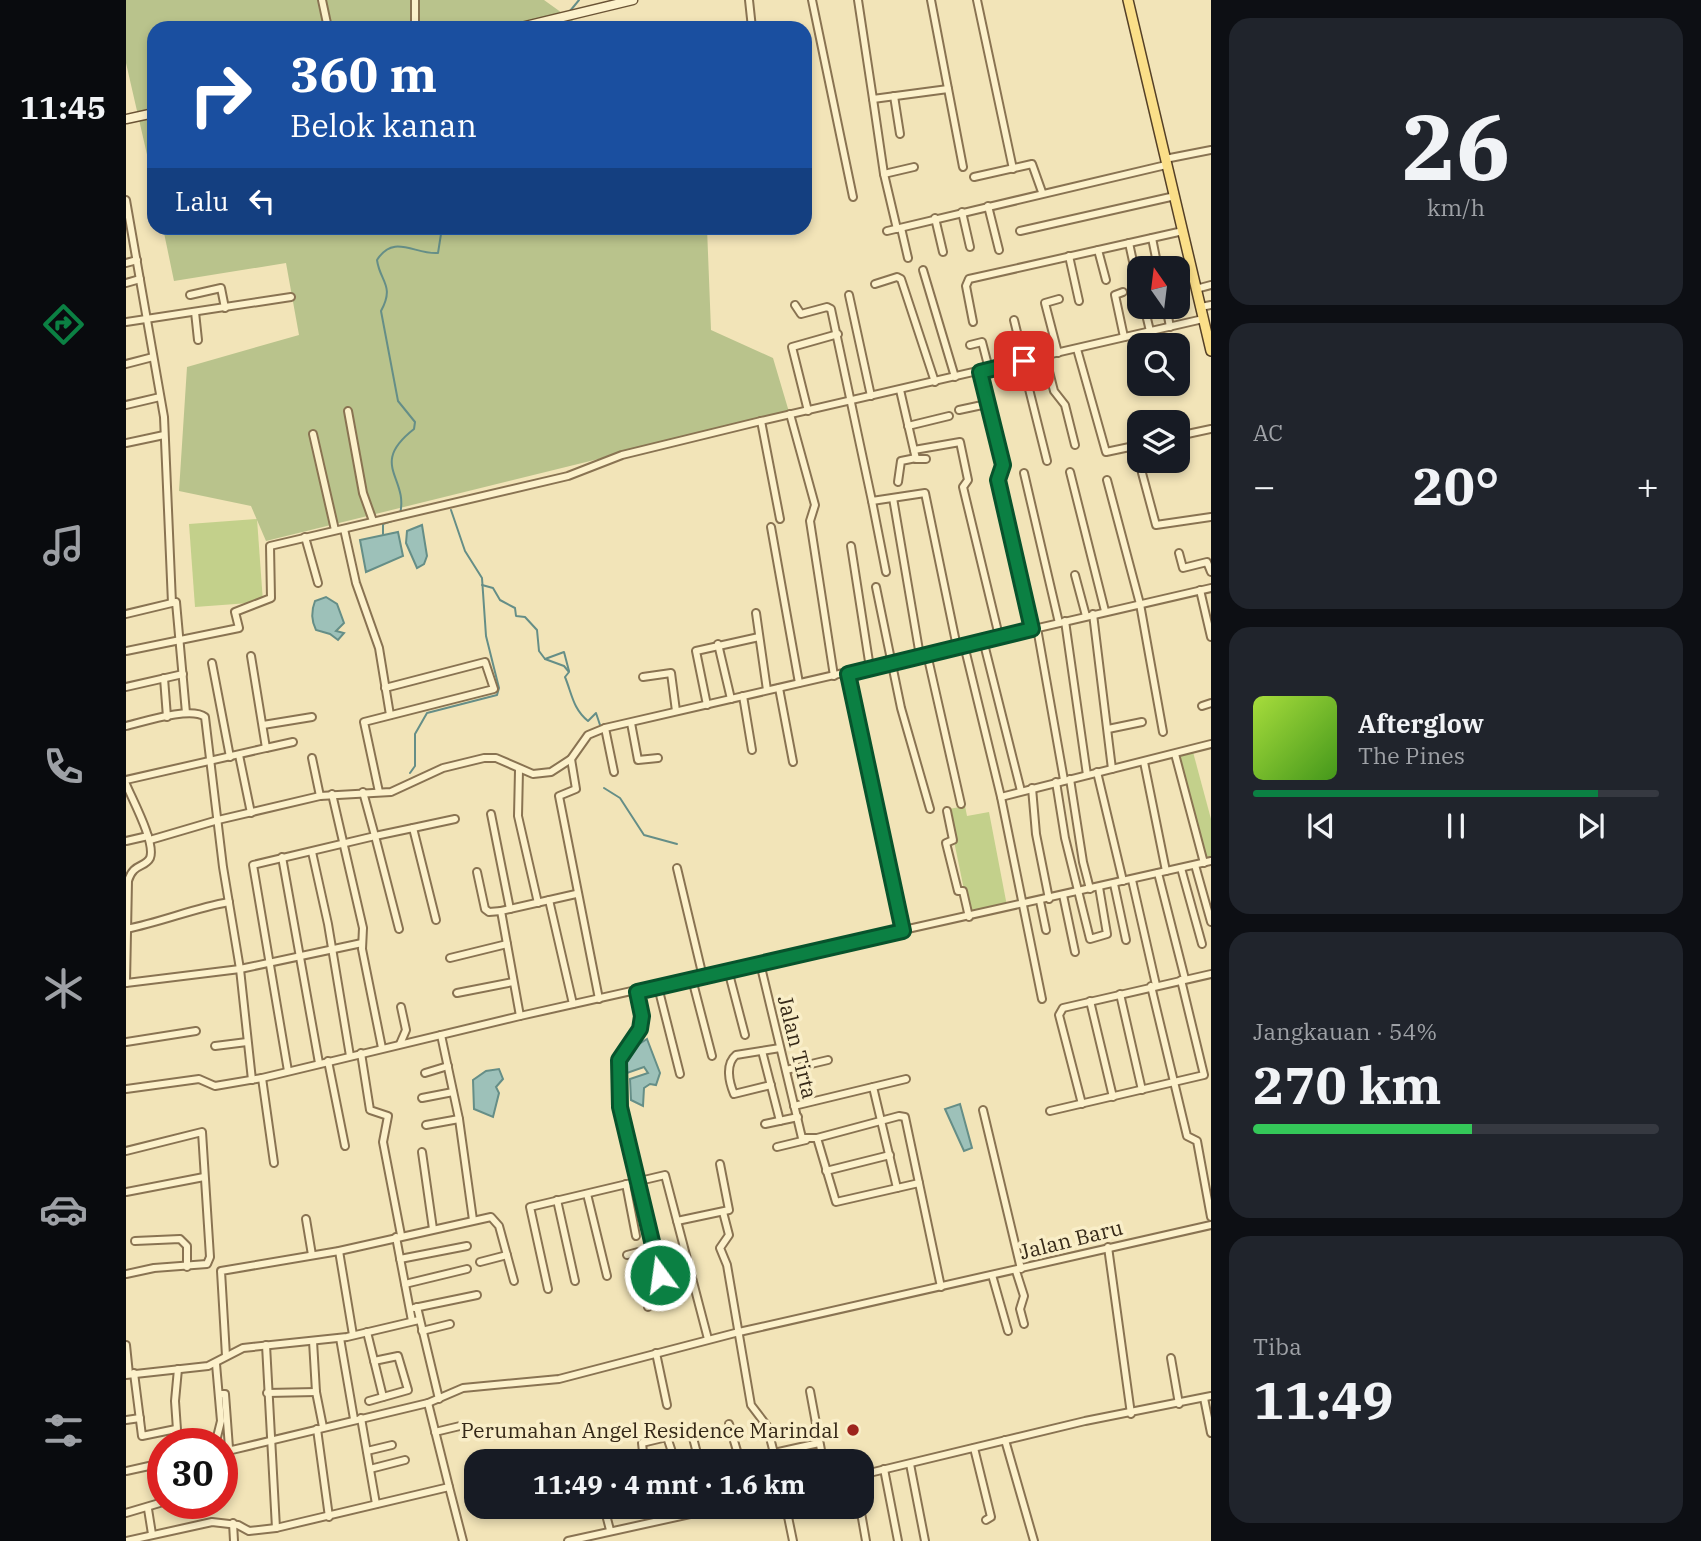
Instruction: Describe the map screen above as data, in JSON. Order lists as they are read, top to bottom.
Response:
{
  "streets": {
    "street": ["Jalan Tirta", "Jalan Baru"]
  },
  "places": ["Perumahan Angel Residence Marindal"],
  "north": "top",
  "page": {
    "tabs": "11:45",
    "tile": [
      ["26", "km/h"],
      "AC",
      ["Jangkauan · 54%", "270 km"],
      ["Tiba", "11:49"]
    ],
    "turn": ["360 m", "Belok kanan"],
    "then": "Lalu",
    "heat": ["−", "20°", "+"],
    "song": ["Afterglow", "The Pines"],
    "limit": "30",
    "trip": "11:49 · 4 mnt · 1.6 km"
  }
}
